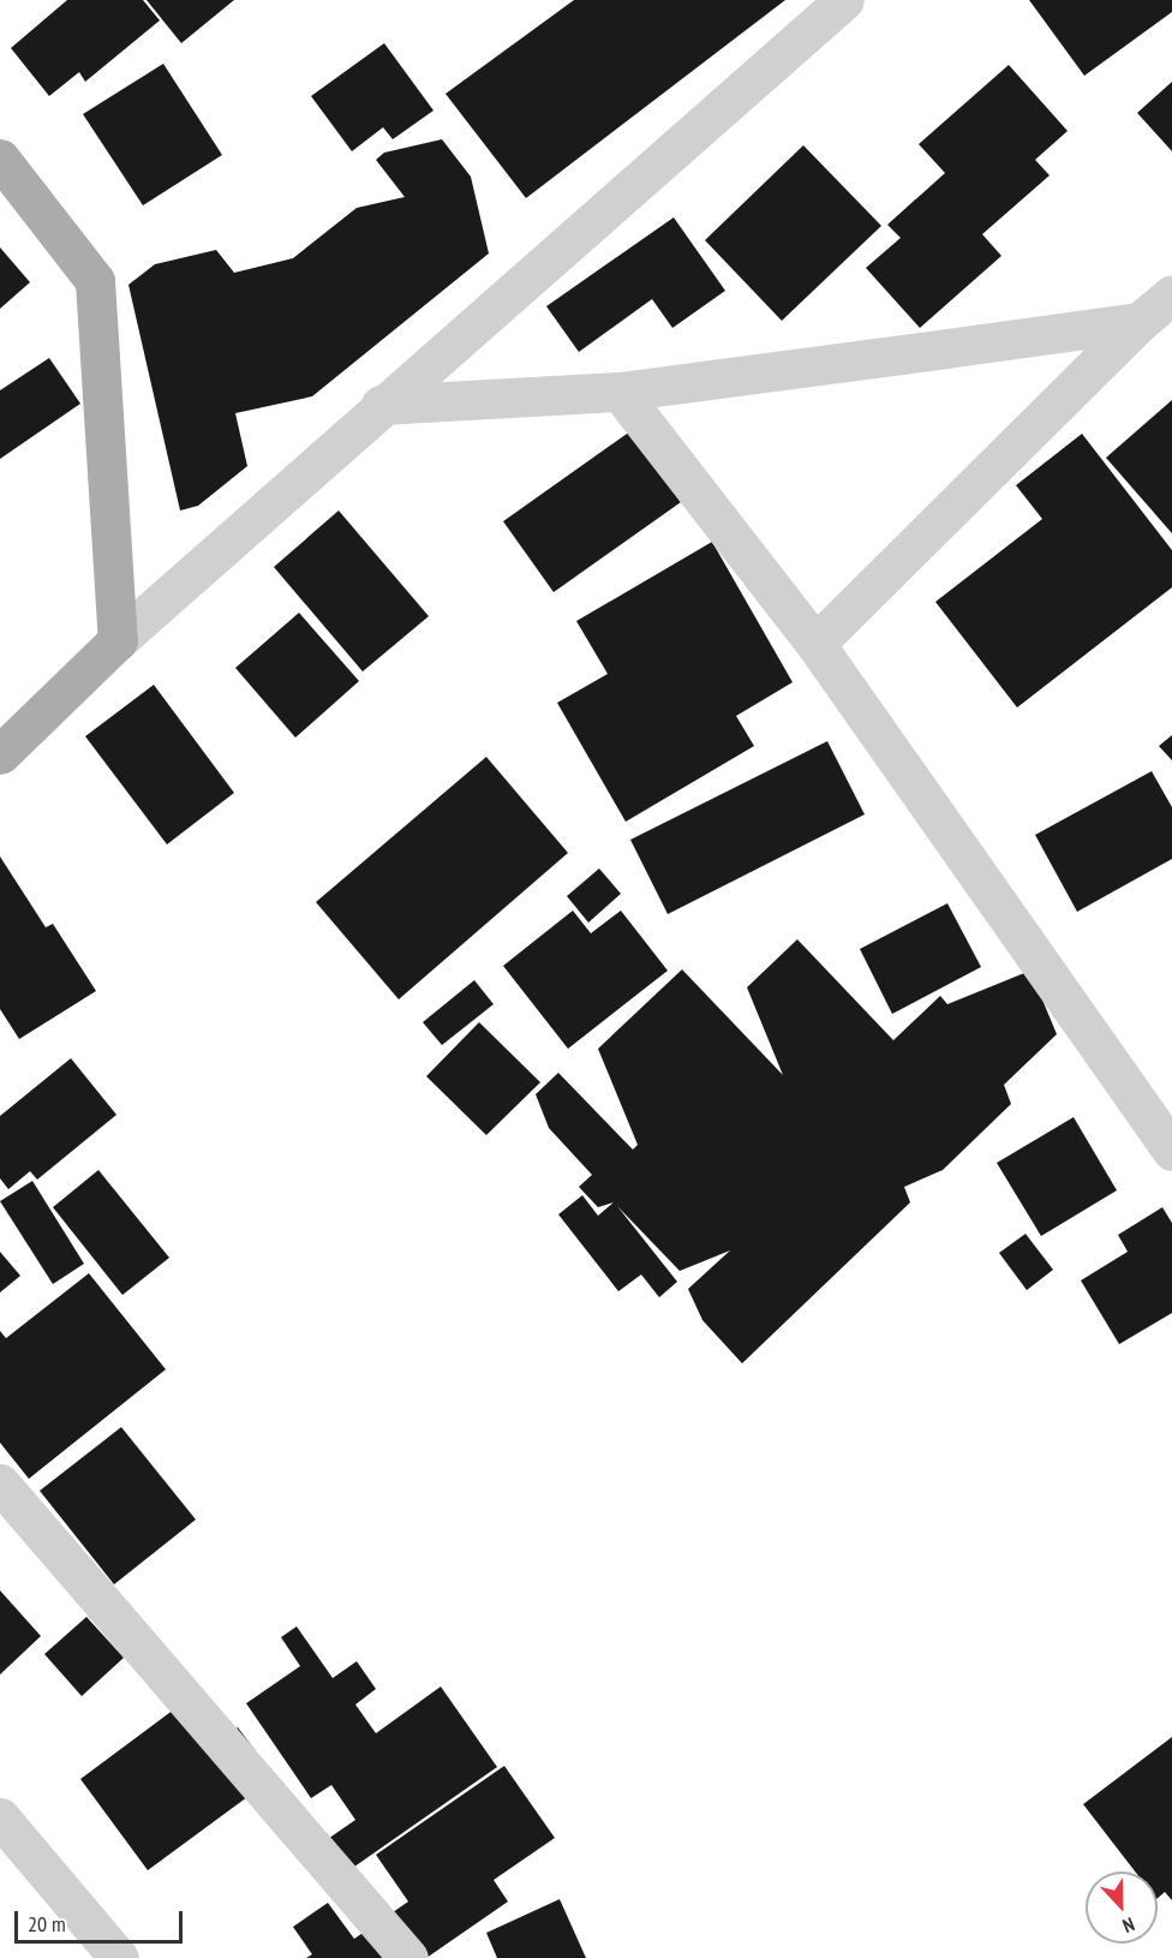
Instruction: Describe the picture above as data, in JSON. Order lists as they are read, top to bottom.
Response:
{
  "scale_bar": "20 m",
  "north": "bottom"
}
